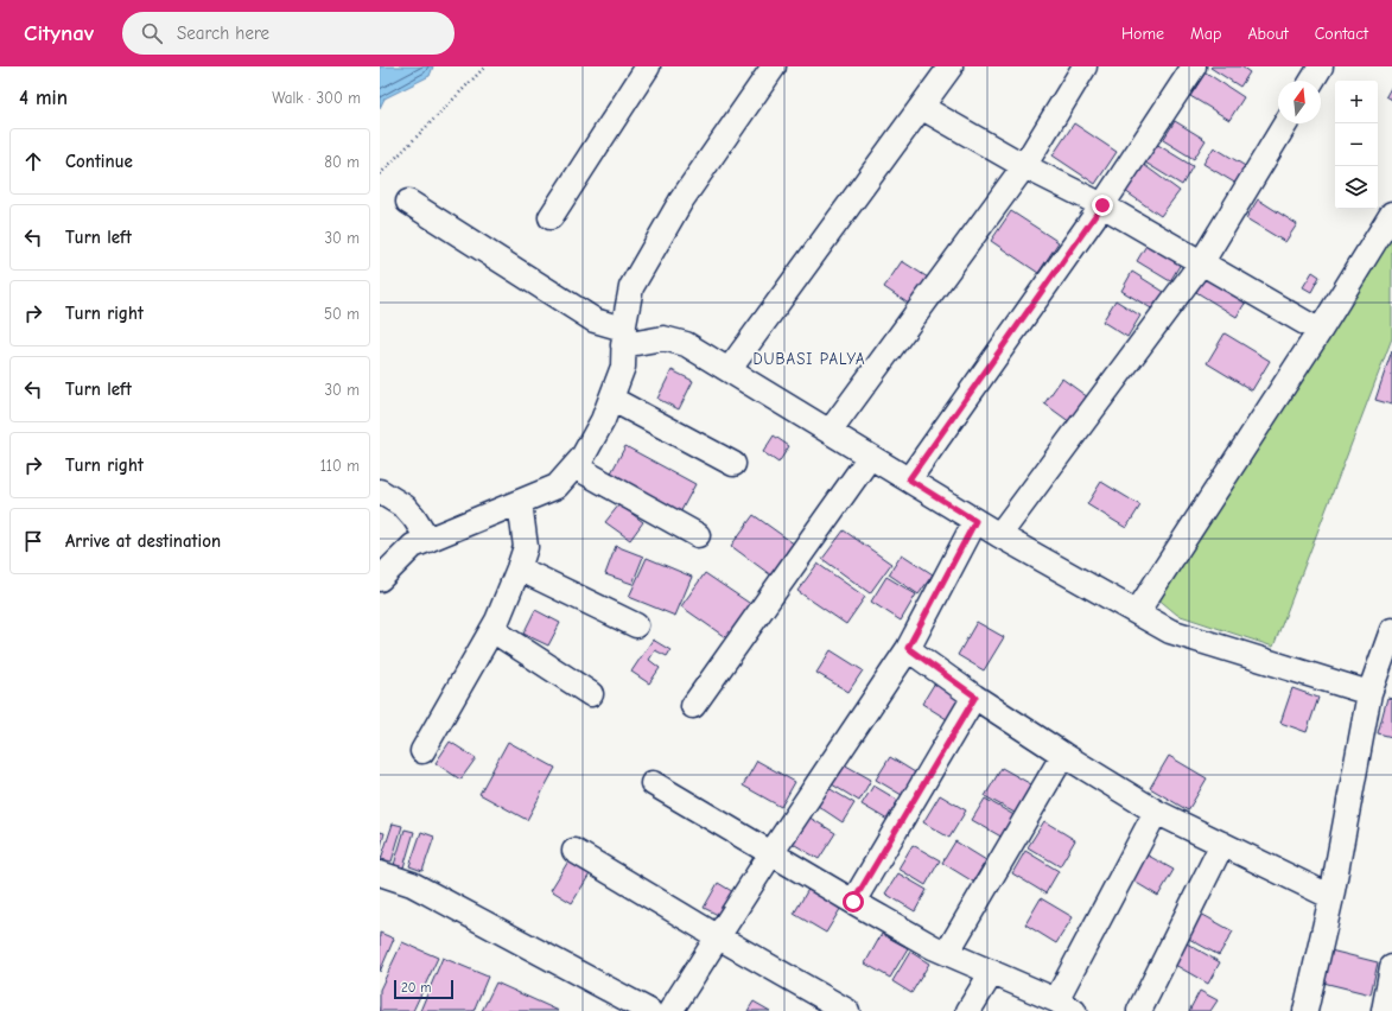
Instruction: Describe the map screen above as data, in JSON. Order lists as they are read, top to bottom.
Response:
{
  "districts": ["DUBASI PALYA"],
  "scale_bar": "20 m",
  "north": "top",
  "page": {
    "header": "Citynav",
    "search": "Search here",
    "nav": [
      "Home",
      "Map",
      "About",
      "Contact"
    ],
    "heading": ["4 min", "Walk · 300 m"],
    "map_buttons": ["+", "−"],
    "list": [
      ["Continue", "80 m"],
      ["Turn left", "30 m"],
      ["Turn right", "50 m"],
      ["Turn left", "30 m"],
      ["Turn right", "110 m"],
      "Arrive at destination"
    ],
    "scale": "20 m"
  }
}
